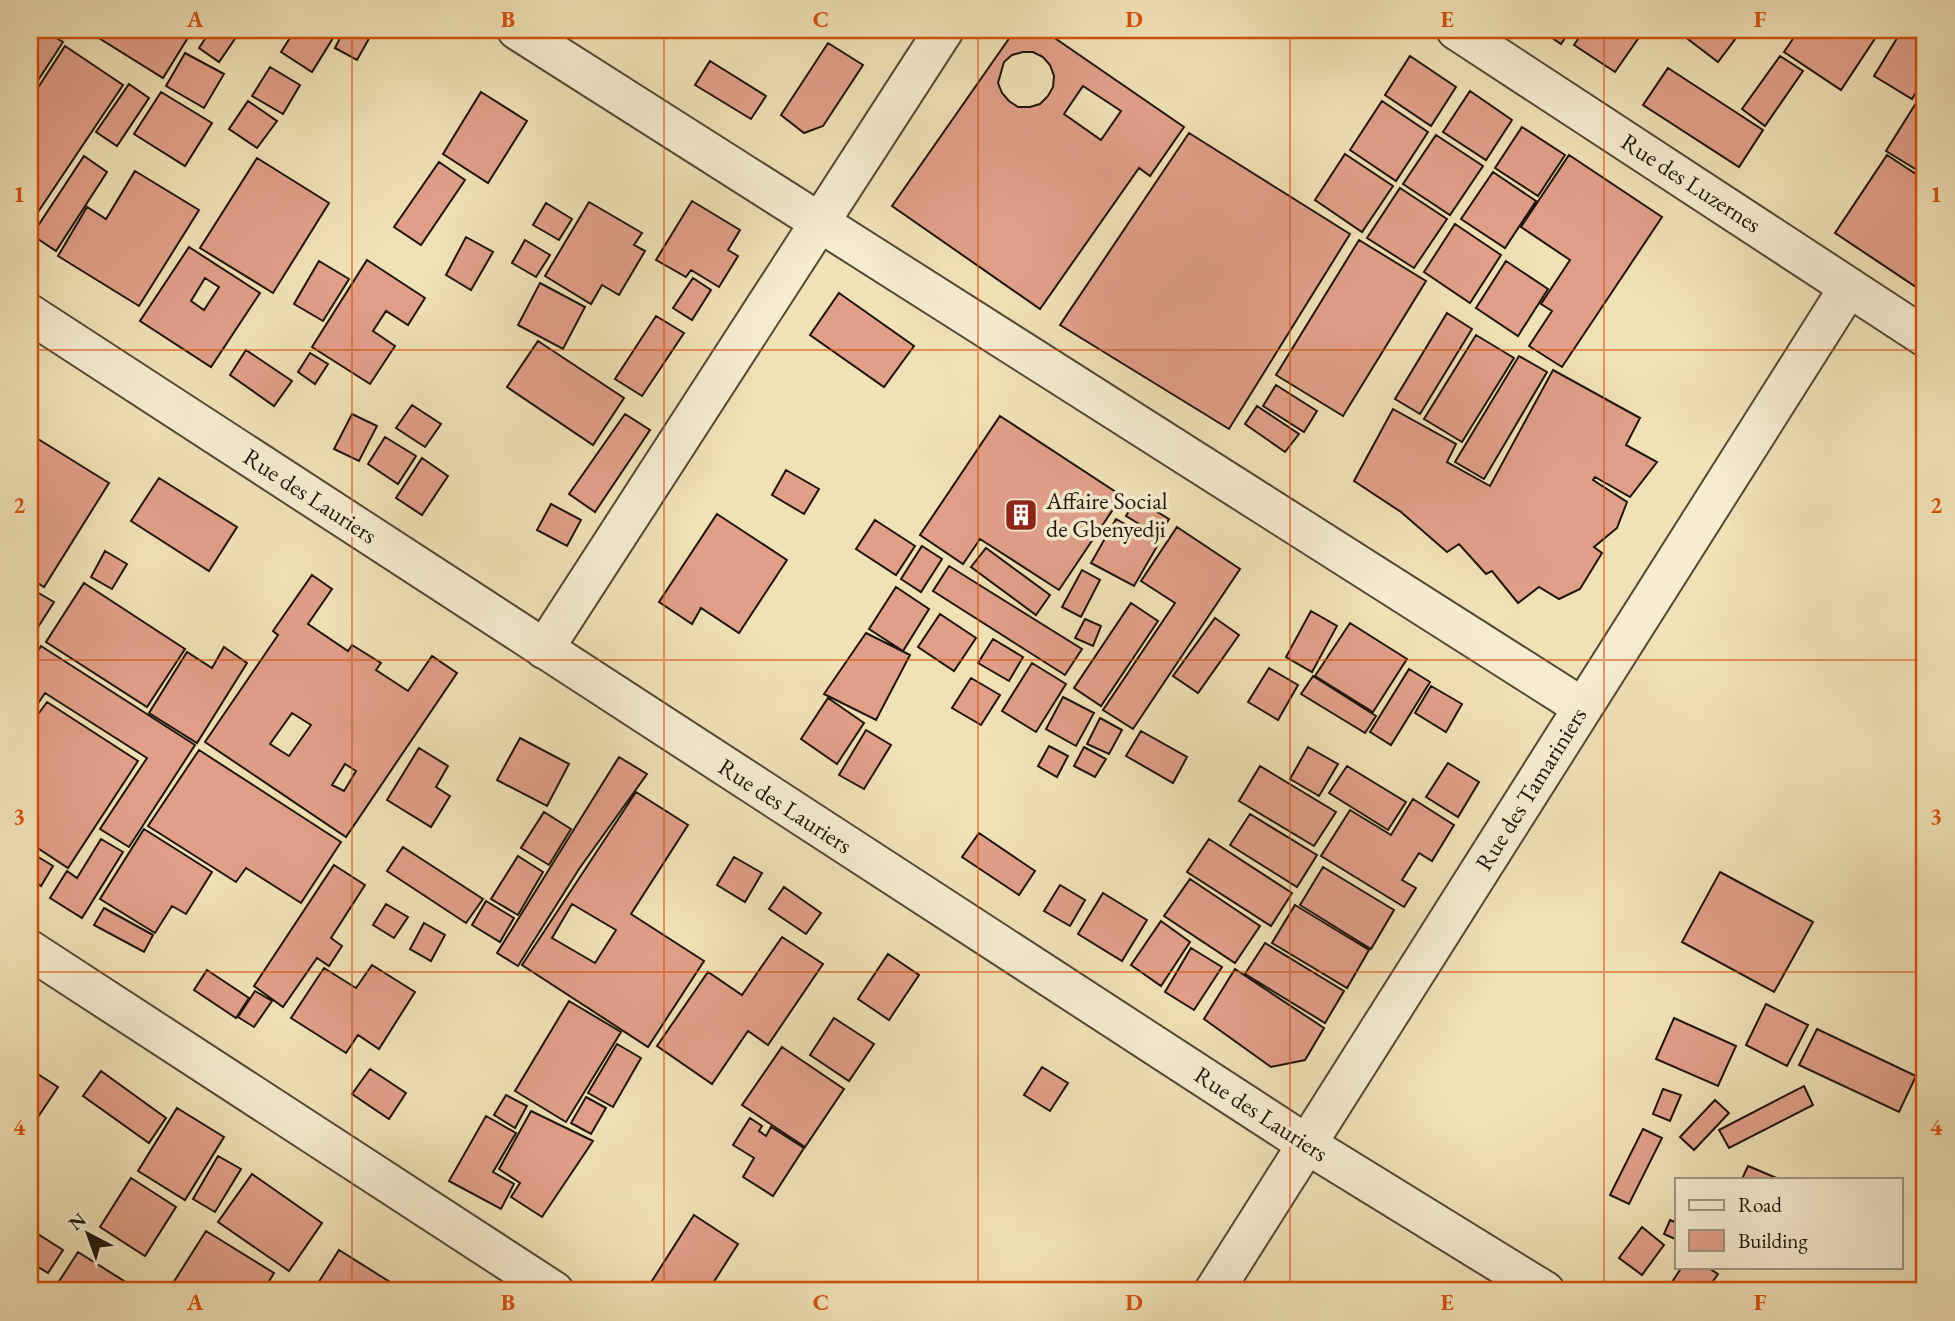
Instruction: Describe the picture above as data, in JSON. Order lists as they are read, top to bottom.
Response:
{
  "streets": {
    "street": ["Rue des Luzernes", "Rue des Lauriers", "Rue des Tamariniers"]
  },
  "crossings": [
    ["Rue des Luzernes", "Rue des Tamariniers"],
    ["Rue des Lauriers", "Rue des Tamariniers"]
  ],
  "places": {
    "building": ["Affaire Social de Gbenyedji"]
  },
  "legend": ["Road", "Building"],
  "north": "top left",
  "grid": {
    "columns": [
      "A",
      "B",
      "C",
      "D",
      "E",
      "F"
    ],
    "rows": [
      "1",
      "2",
      "3",
      "4"
    ]
  }
}
